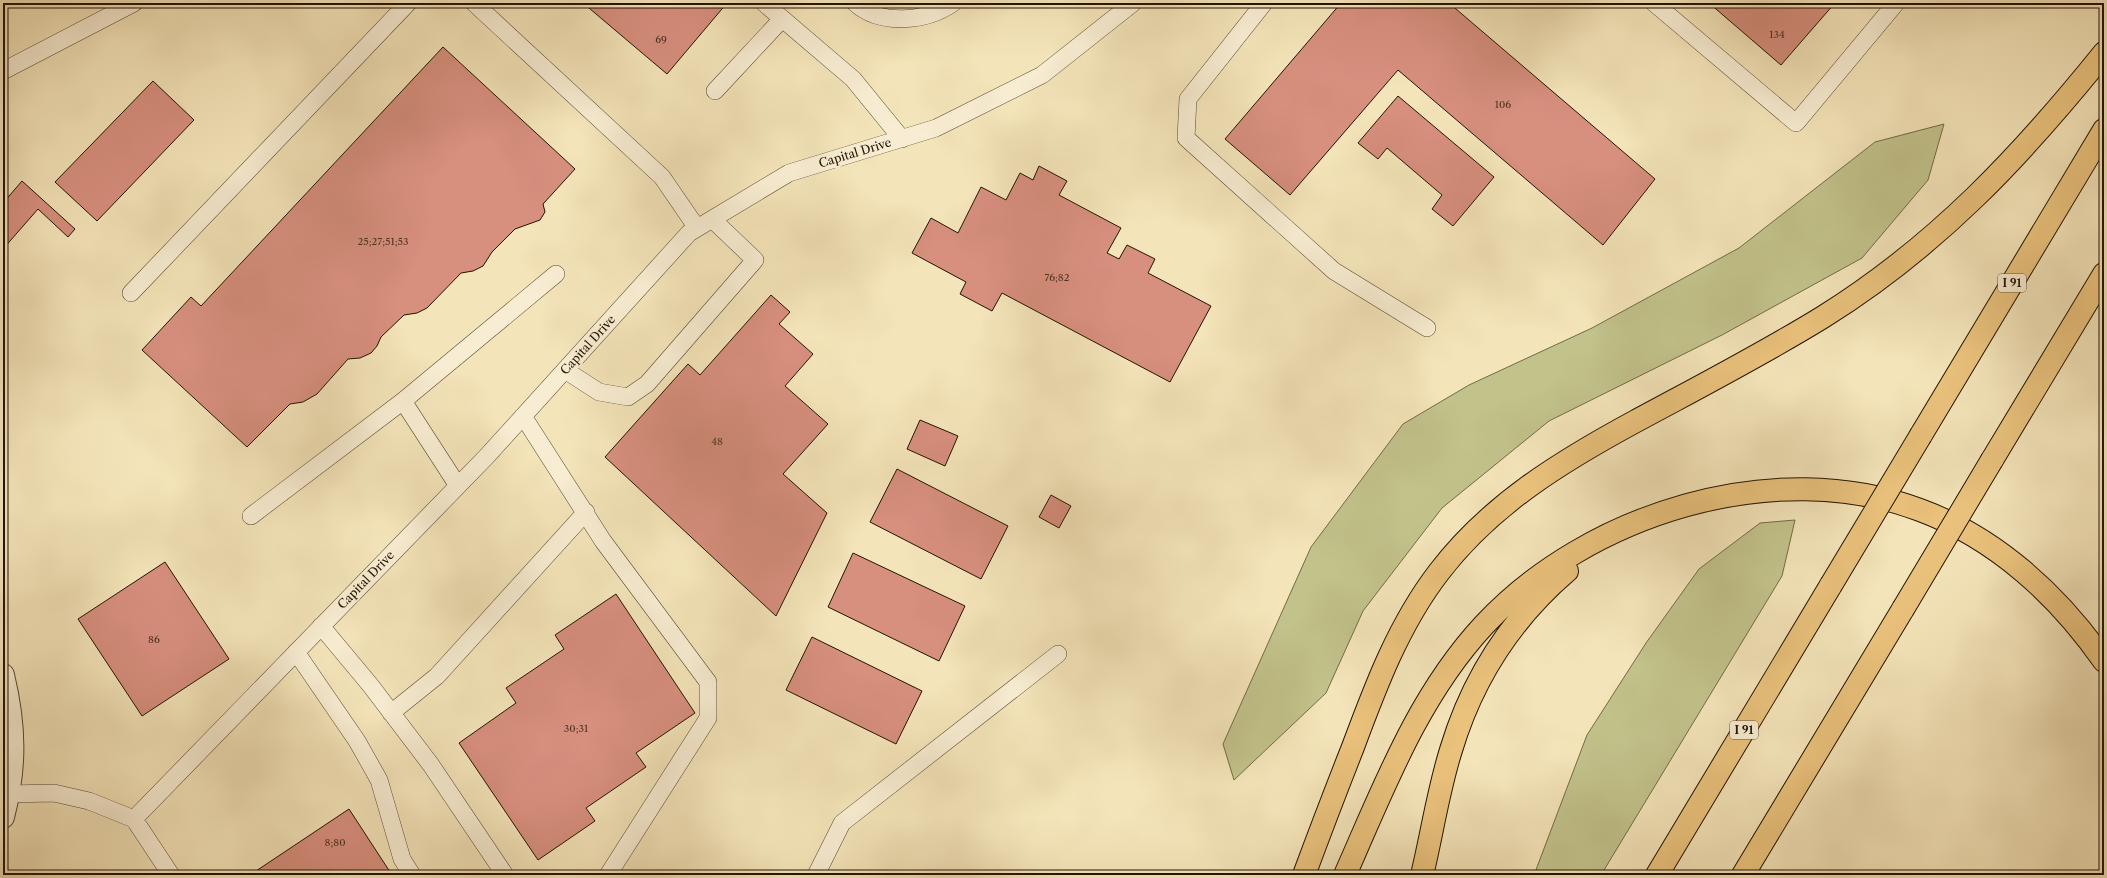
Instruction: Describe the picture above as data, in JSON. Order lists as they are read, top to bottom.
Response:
{
  "streets": {
    "highway": ["I 91"],
    "lane": ["Capital Drive"]
  },
  "house_numbers": [
    "134",
    "69",
    "106",
    "25;27;51;53",
    "76;82",
    "48",
    "86",
    "30;31",
    "8;80"
  ]
}
